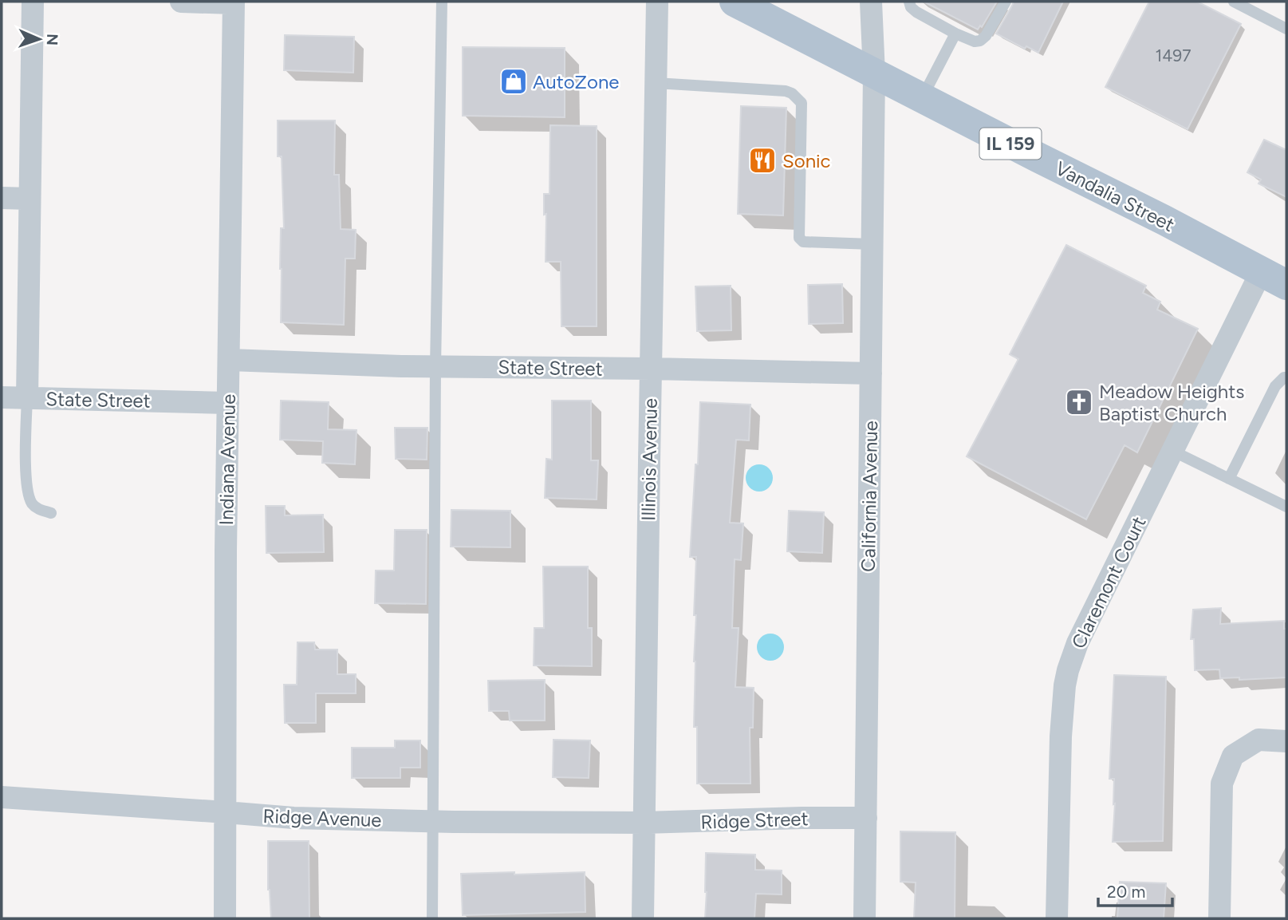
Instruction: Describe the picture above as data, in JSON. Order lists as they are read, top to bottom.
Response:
{
  "streets": {
    "main road": ["IL 159", "Vandalia Street"],
    "street": [
      "State Street",
      "Indiana Avenue",
      "Illinois Avenue",
      "California Avenue",
      "Claremont Court",
      "Ridge Avenue",
      "Ridge Street"
    ]
  },
  "crossings": [
    ["Vandalia Street", "California Avenue"],
    ["Vandalia Street", "Claremont Court"],
    ["State Street", "Indiana Avenue"],
    ["State Street", "Illinois Avenue"],
    ["State Street", "California Avenue"],
    ["Indiana Avenue", "Ridge Avenue"],
    ["Illinois Avenue", "Ridge Avenue"],
    ["Illinois Avenue", "Ridge Street"],
    ["California Avenue", "Ridge Street"],
    ["Ridge Avenue", "Ridge Street"]
  ],
  "places": {
    "shop": ["AutoZone"],
    "restaurant": ["Sonic"],
    "church": ["Meadow Heights Baptist Church"]
  },
  "house_numbers": ["1497"],
  "scale_bar": "20 m",
  "north": "right"
}
